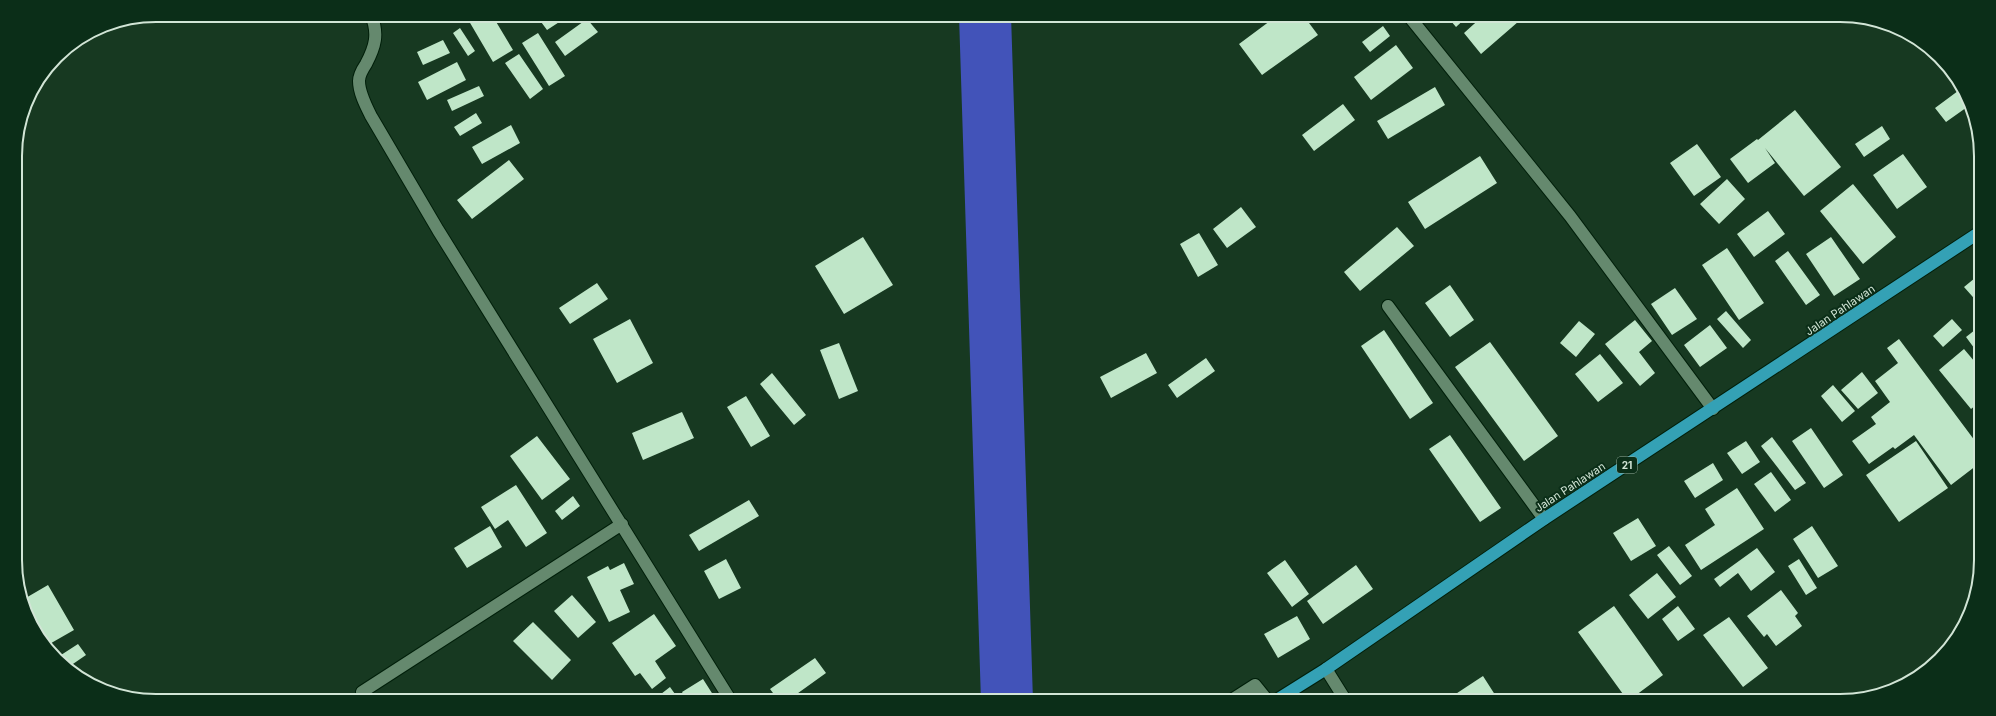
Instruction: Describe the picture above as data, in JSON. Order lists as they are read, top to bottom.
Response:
{
  "streets": {
    "highway": ["Jalan Pahlawan", "21"]
  }
}
